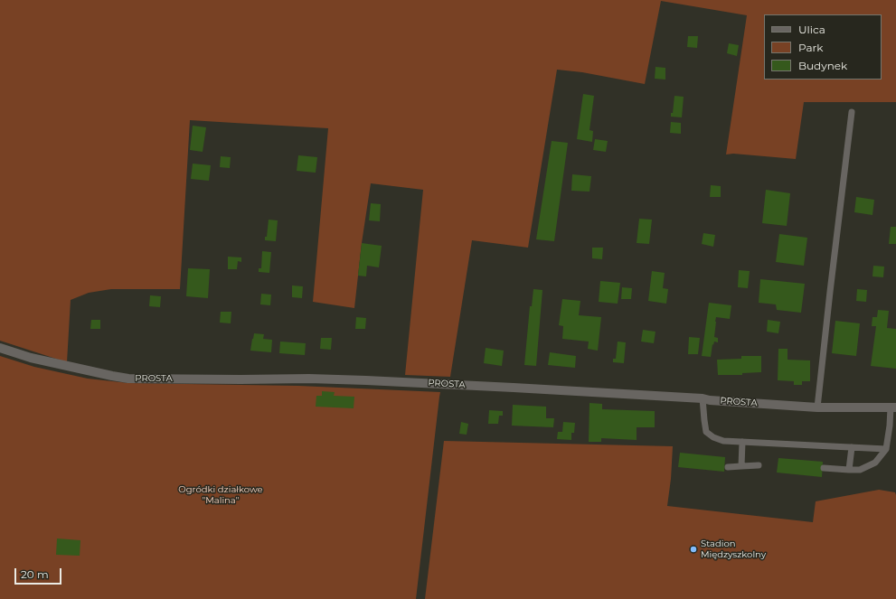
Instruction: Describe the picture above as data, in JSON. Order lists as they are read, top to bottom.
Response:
{
  "streets": {
    "street": ["PROSTA"]
  },
  "parks": ["Ogródki działkowe \"Malina\""],
  "places": ["Stadion Międzyszkolny"],
  "legend": ["Ulica", "Park", "Budynek"],
  "scale_bar": "20 m"
}
